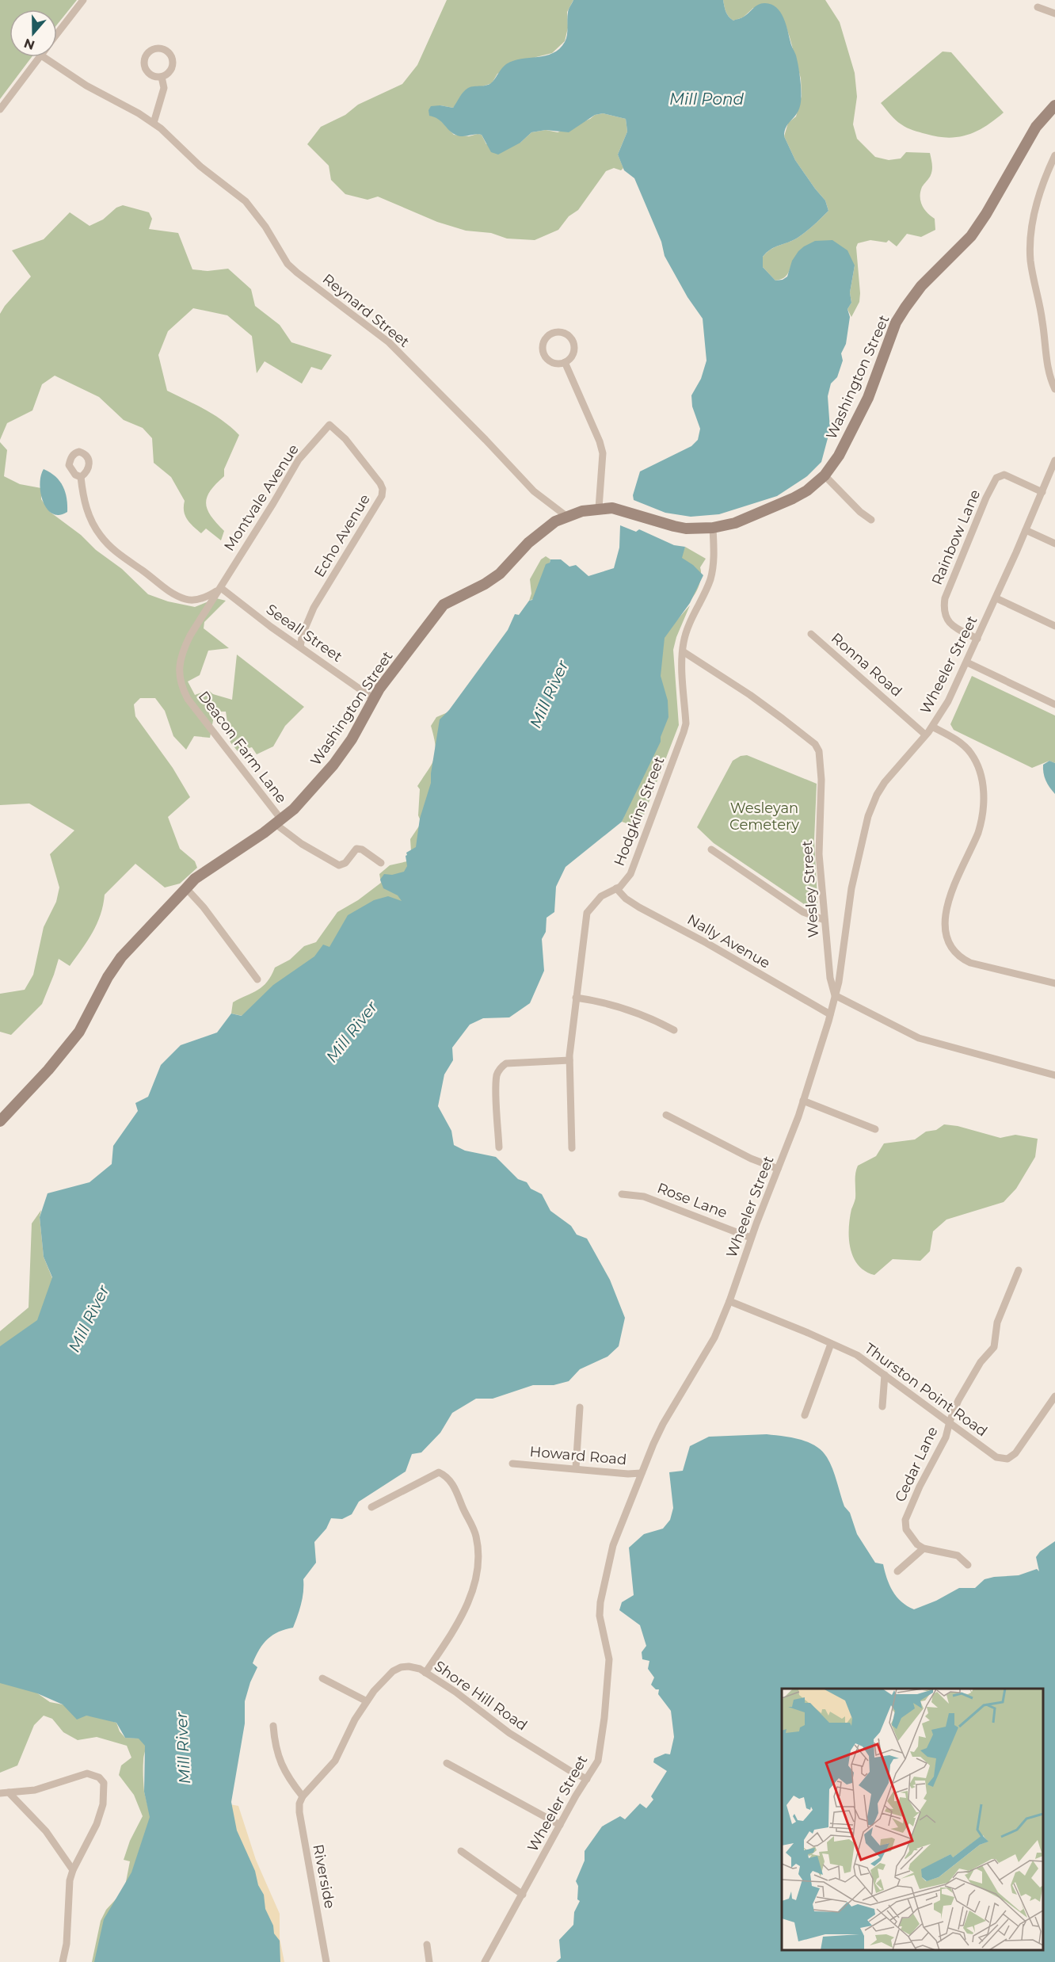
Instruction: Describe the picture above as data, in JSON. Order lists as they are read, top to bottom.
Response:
{
  "streets": {
    "main road": ["Washington Street"],
    "street": [
      "Reynard Street",
      "Montvale Avenue",
      "Echo Avenue",
      "Rainbow Lane",
      "Seeall Street",
      "Ronna Road",
      "Wheeler Street",
      "Deacon Farm Lane",
      "Hodgkins Street",
      "Wesley Street",
      "Nally Avenue",
      "Rose Lane",
      "Thurston Point Road",
      "Howard Road",
      "Cedar Lane",
      "Shore Hill Road",
      "Riverside"
    ]
  },
  "crossings": [
    ["Reynard Street", "Washington Street"],
    ["Washington Street", "Seeall Street"],
    ["Washington Street", "Deacon Farm Lane"],
    ["Washington Street", "Hodgkins Street"],
    ["Montvale Avenue", "Echo Avenue"],
    ["Montvale Avenue", "Seeall Street"],
    ["Montvale Avenue", "Deacon Farm Lane"],
    ["Echo Avenue", "Seeall Street"],
    ["Rainbow Lane", "Wheeler Street"],
    ["Seeall Street", "Deacon Farm Lane"],
    ["Ronna Road", "Wheeler Street"],
    ["Wheeler Street", "Wesley Street"],
    ["Wheeler Street", "Nally Avenue"],
    ["Wheeler Street", "Rose Lane"],
    ["Wheeler Street", "Thurston Point Road"],
    ["Wheeler Street", "Howard Road"],
    ["Wheeler Street", "Shore Hill Road"],
    ["Hodgkins Street", "Wesley Street"],
    ["Hodgkins Street", "Nally Avenue"],
    ["Thurston Point Road", "Cedar Lane"],
    ["Shore Hill Road", "Riverside"]
  ],
  "water": ["Mill Pond", "Mill River"],
  "parks": ["Wesleyan Cemetery"],
  "north": "bottom"
}
